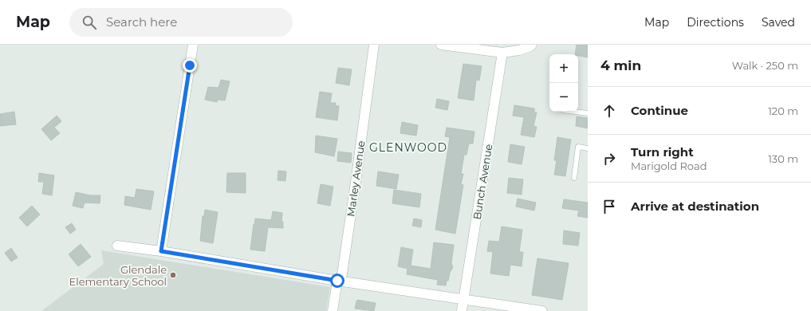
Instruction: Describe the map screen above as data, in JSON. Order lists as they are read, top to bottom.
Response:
{
  "streets": {
    "street": ["Marley Avenue", "Bunch Avenue"]
  },
  "districts": ["GLENWOOD"],
  "places": ["Glendale Elementary School"],
  "page": {
    "header": "Map",
    "search": "Search here",
    "nav": ["Map", "Directions", "Saved"],
    "heading": ["4 min", "Walk · 250 m"],
    "map_buttons": ["+", "−"],
    "list": [
      ["Continue", "120 m"],
      ["Turn right", "Marigold Road", "130 m"],
      "Arrive at destination"
    ]
  }
}
